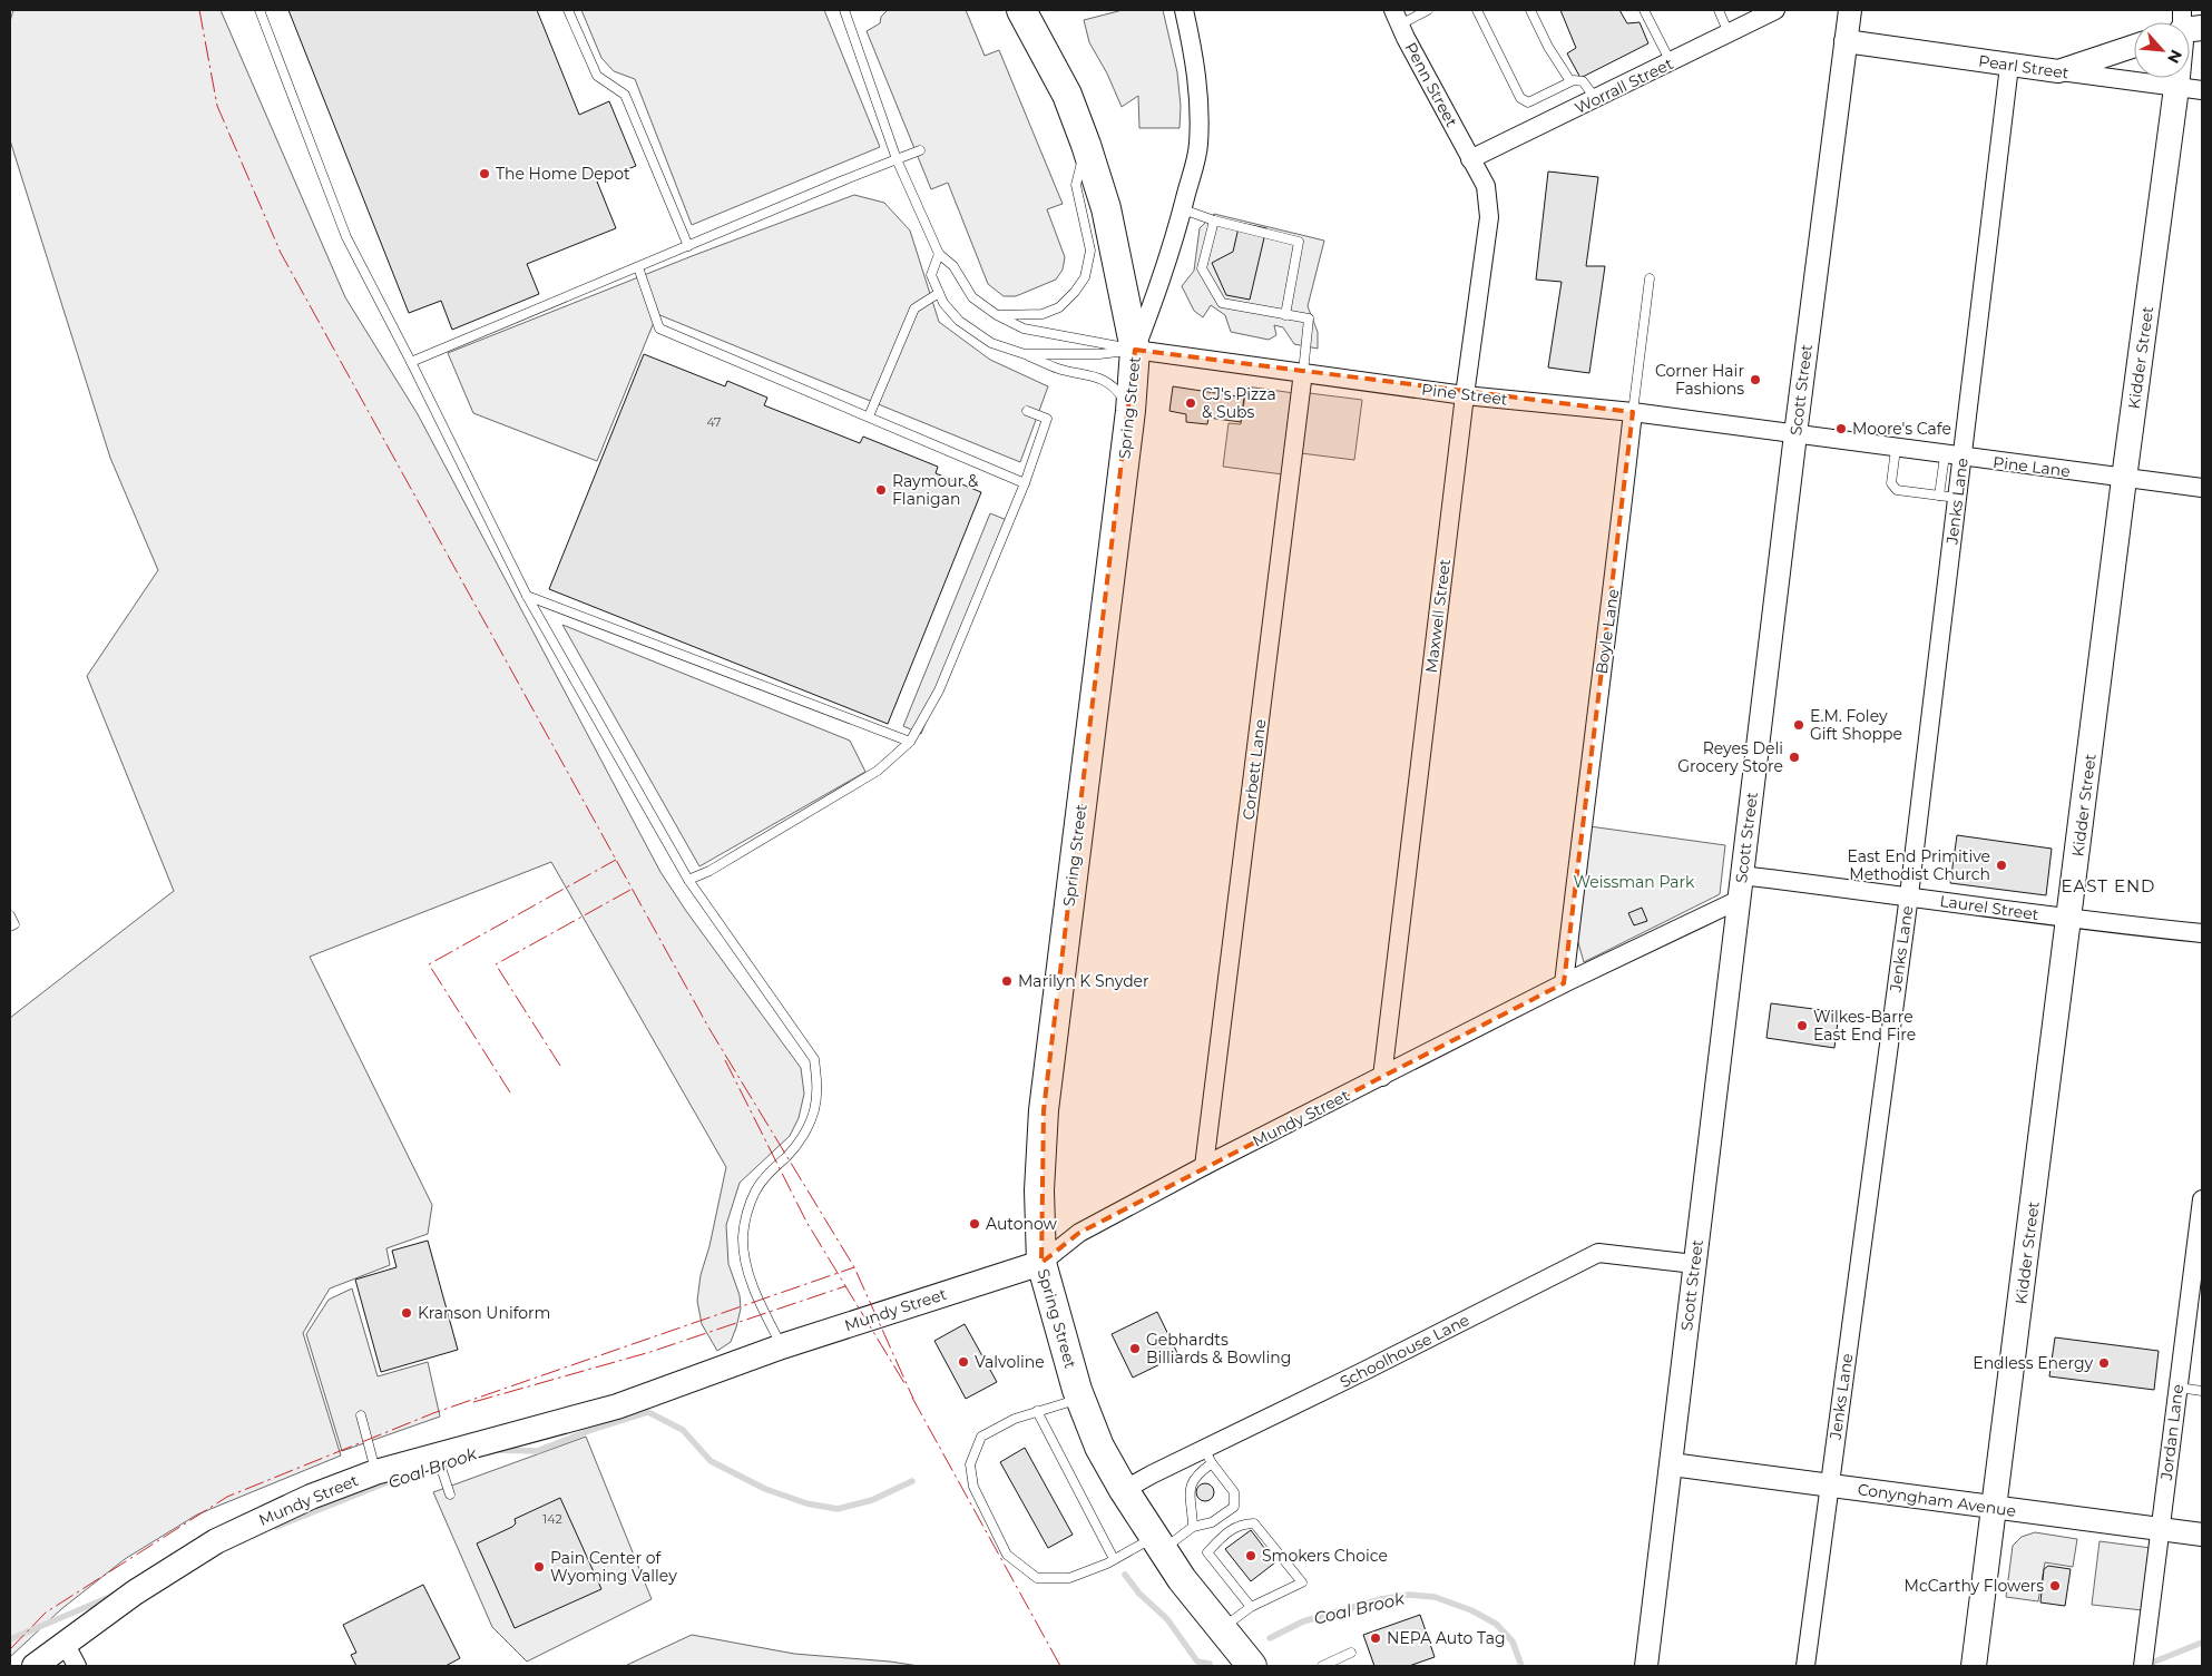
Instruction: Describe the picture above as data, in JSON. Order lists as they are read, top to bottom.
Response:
{
  "streets": {
    "main road": ["Kidder Street", "Spring Street", "Mundy Street"],
    "street": [
      "Pearl Street",
      "Penn Street",
      "Worrall Street",
      "Scott Street",
      "Pine Street",
      "Pine Lane",
      "Jenks Lane",
      "Maxwell Street",
      "Boyle Lane",
      "Corbett Lane",
      "Laurel Street",
      "Schoolhouse Lane",
      "Jordan Lane",
      "Conyngham Avenue"
    ]
  },
  "crossings": [
    ["Pearl Street", "Kidder Street"],
    ["Pearl Street", "Scott Street"],
    ["Pearl Street", "Jenks Lane"],
    ["Penn Street", "Worrall Street"],
    ["Penn Street", "Maxwell Street"],
    ["Worrall Street", "Maxwell Street"],
    ["Kidder Street", "Pine Lane"],
    ["Kidder Street", "Laurel Street"],
    ["Kidder Street", "Conyngham Avenue"],
    ["Scott Street", "Pine Street"],
    ["Scott Street", "Pine Lane"],
    ["Scott Street", "Laurel Street"],
    ["Scott Street", "Mundy Street"],
    ["Scott Street", "Schoolhouse Lane"],
    ["Scott Street", "Conyngham Avenue"],
    ["Pine Street", "Spring Street"],
    ["Pine Street", "Pine Lane"],
    ["Pine Street", "Maxwell Street"],
    ["Pine Street", "Boyle Lane"],
    ["Pine Street", "Corbett Lane"],
    ["Spring Street", "Mundy Street"],
    ["Spring Street", "Schoolhouse Lane"],
    ["Pine Lane", "Jenks Lane"],
    ["Jenks Lane", "Laurel Street"],
    ["Jenks Lane", "Conyngham Avenue"],
    ["Maxwell Street", "Mundy Street"],
    ["Boyle Lane", "Mundy Street"],
    ["Corbett Lane", "Mundy Street"],
    ["Jordan Lane", "Conyngham Avenue"]
  ],
  "districts": ["EAST END"],
  "water": ["Coal Brook"],
  "parks": ["Weissman Park"],
  "places": [
    "The Home Depot",
    "Corner Hair Fashions",
    "CJ's Pizza & Subs",
    "Moore's Cafe",
    "Raymour & Flanigan",
    "E.M. Foley Gift Shoppe",
    "Reyes Deli Grocery Store",
    "East End Primitive Methodist Church",
    "Marilyn K Snyder",
    "Wilkes-Barre East End Fire",
    "Autonow",
    "Kranson Uniform",
    "Gebhardts Billiards & Bowling",
    "Valvoline",
    "Endless Energy",
    "Smokers Choice",
    "Pain Center of Wyoming Valley",
    "McCarthy Flowers",
    "NEPA Auto Tag"
  ],
  "house_numbers": ["47", "142"],
  "north": "bottom right"
}
